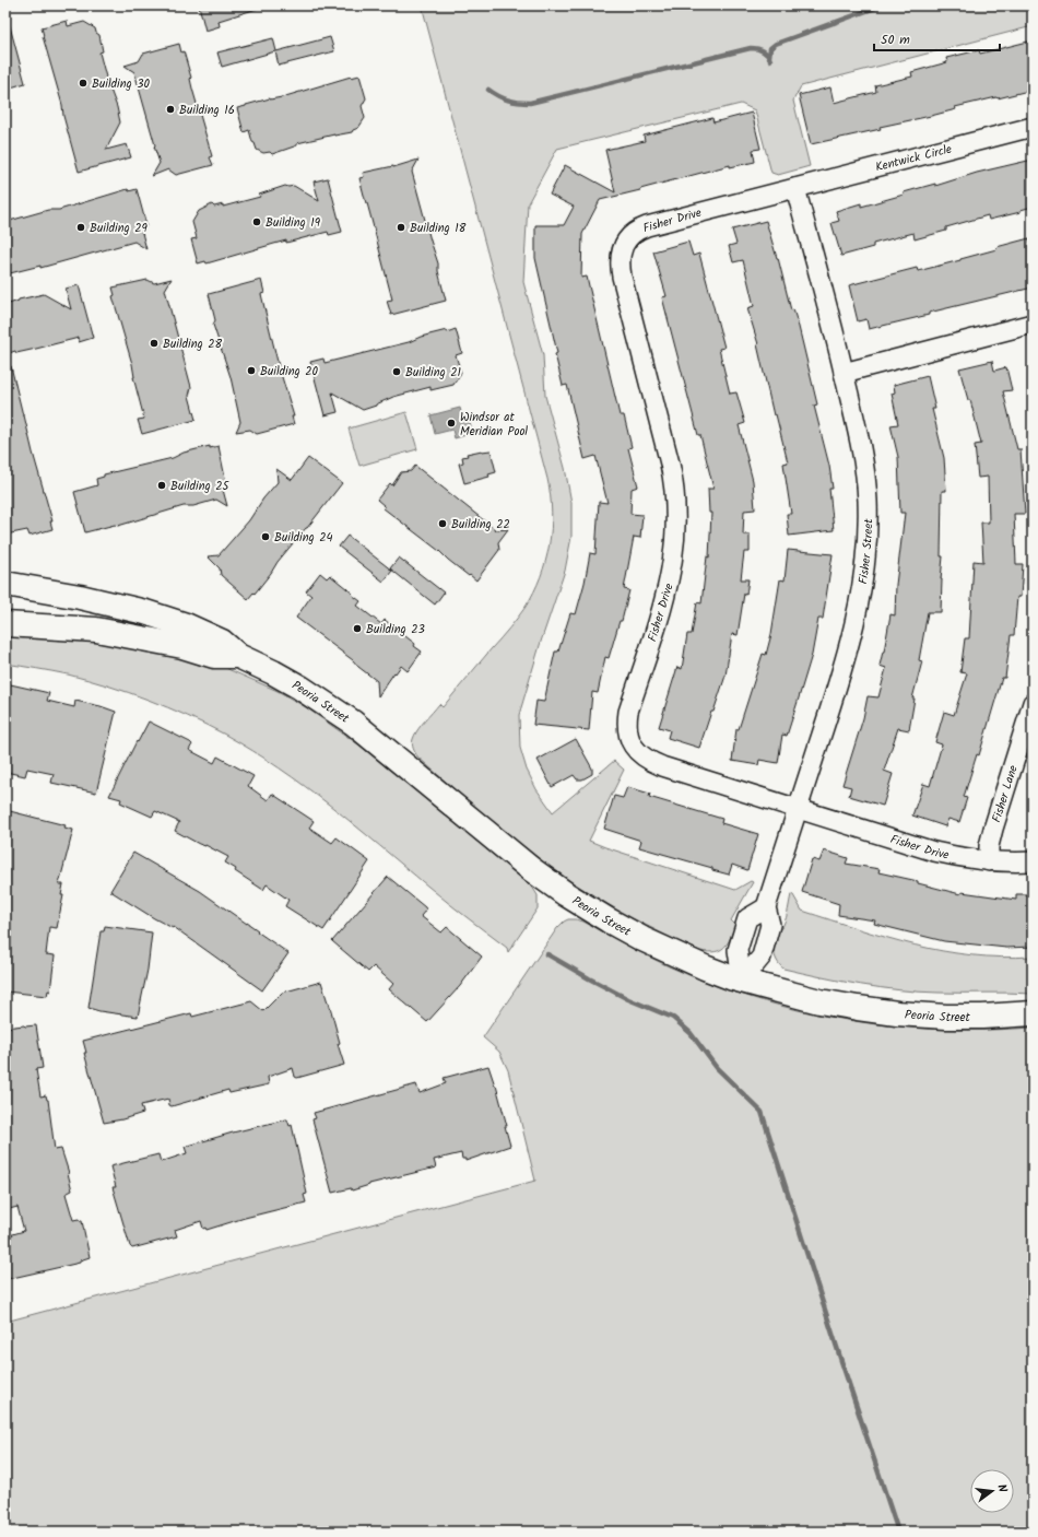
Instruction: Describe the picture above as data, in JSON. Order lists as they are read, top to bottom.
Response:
{
  "streets": {
    "main road": ["Peoria Street"],
    "street": [
      "Kentwick Circle",
      "Fisher Drive",
      "Fisher Street",
      "Fisher Lane"
    ]
  },
  "crossings": [
    ["Kentwick Circle", "Fisher Drive"],
    ["Kentwick Circle", "Fisher Street"],
    ["Fisher Drive", "Fisher Street"],
    ["Fisher Drive", "Fisher Lane"],
    ["Fisher Street", "Peoria Street"]
  ],
  "places": [
    "Building 30",
    "Building 16",
    "Building 19",
    "Building 29",
    "Building 18",
    "Building 28",
    "Building 20",
    "Building 21",
    "Windsor at Meridian Pool",
    "Building 25",
    "Building 22",
    "Building 24",
    "Building 23"
  ],
  "scale_bar": "50 m",
  "north": "right"
}
